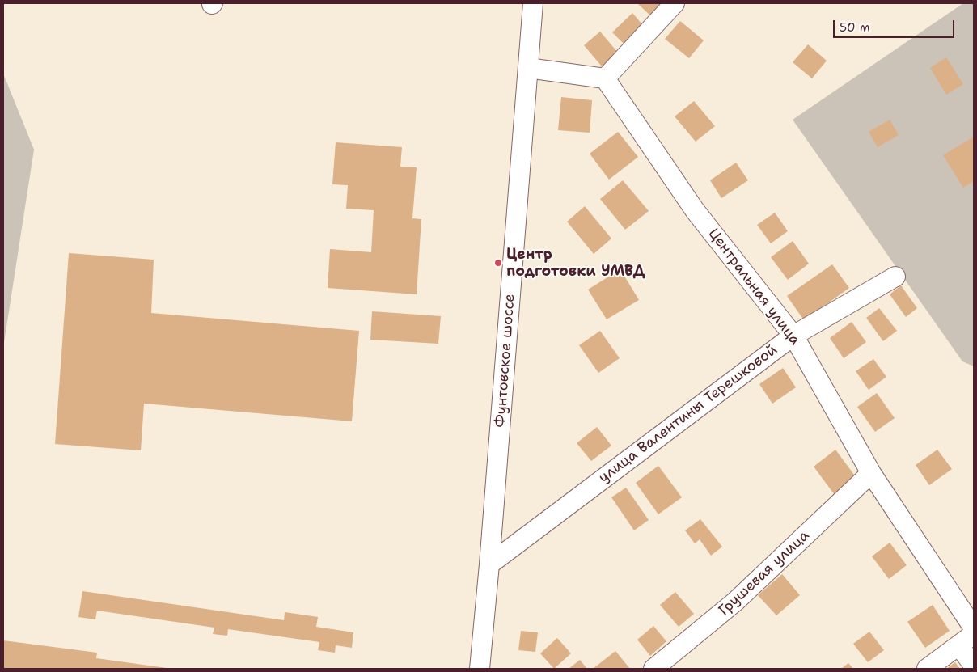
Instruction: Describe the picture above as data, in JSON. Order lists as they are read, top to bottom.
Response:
{
  "streets": {
    "street": [
      "Центральная улица",
      "Фунтовское шоссе",
      "улица Валентины Терешковой",
      "Грушевая улица"
    ]
  },
  "crossings": [
    ["Центральная улица", "улица Валентины Терешковой"],
    ["Центральная улица", "Грушевая улица"],
    ["Фунтовское шоссе", "улица Валентины Терешковой"]
  ],
  "places": ["Центр подготовки УМВД"],
  "scale_bar": "50 m"
}
